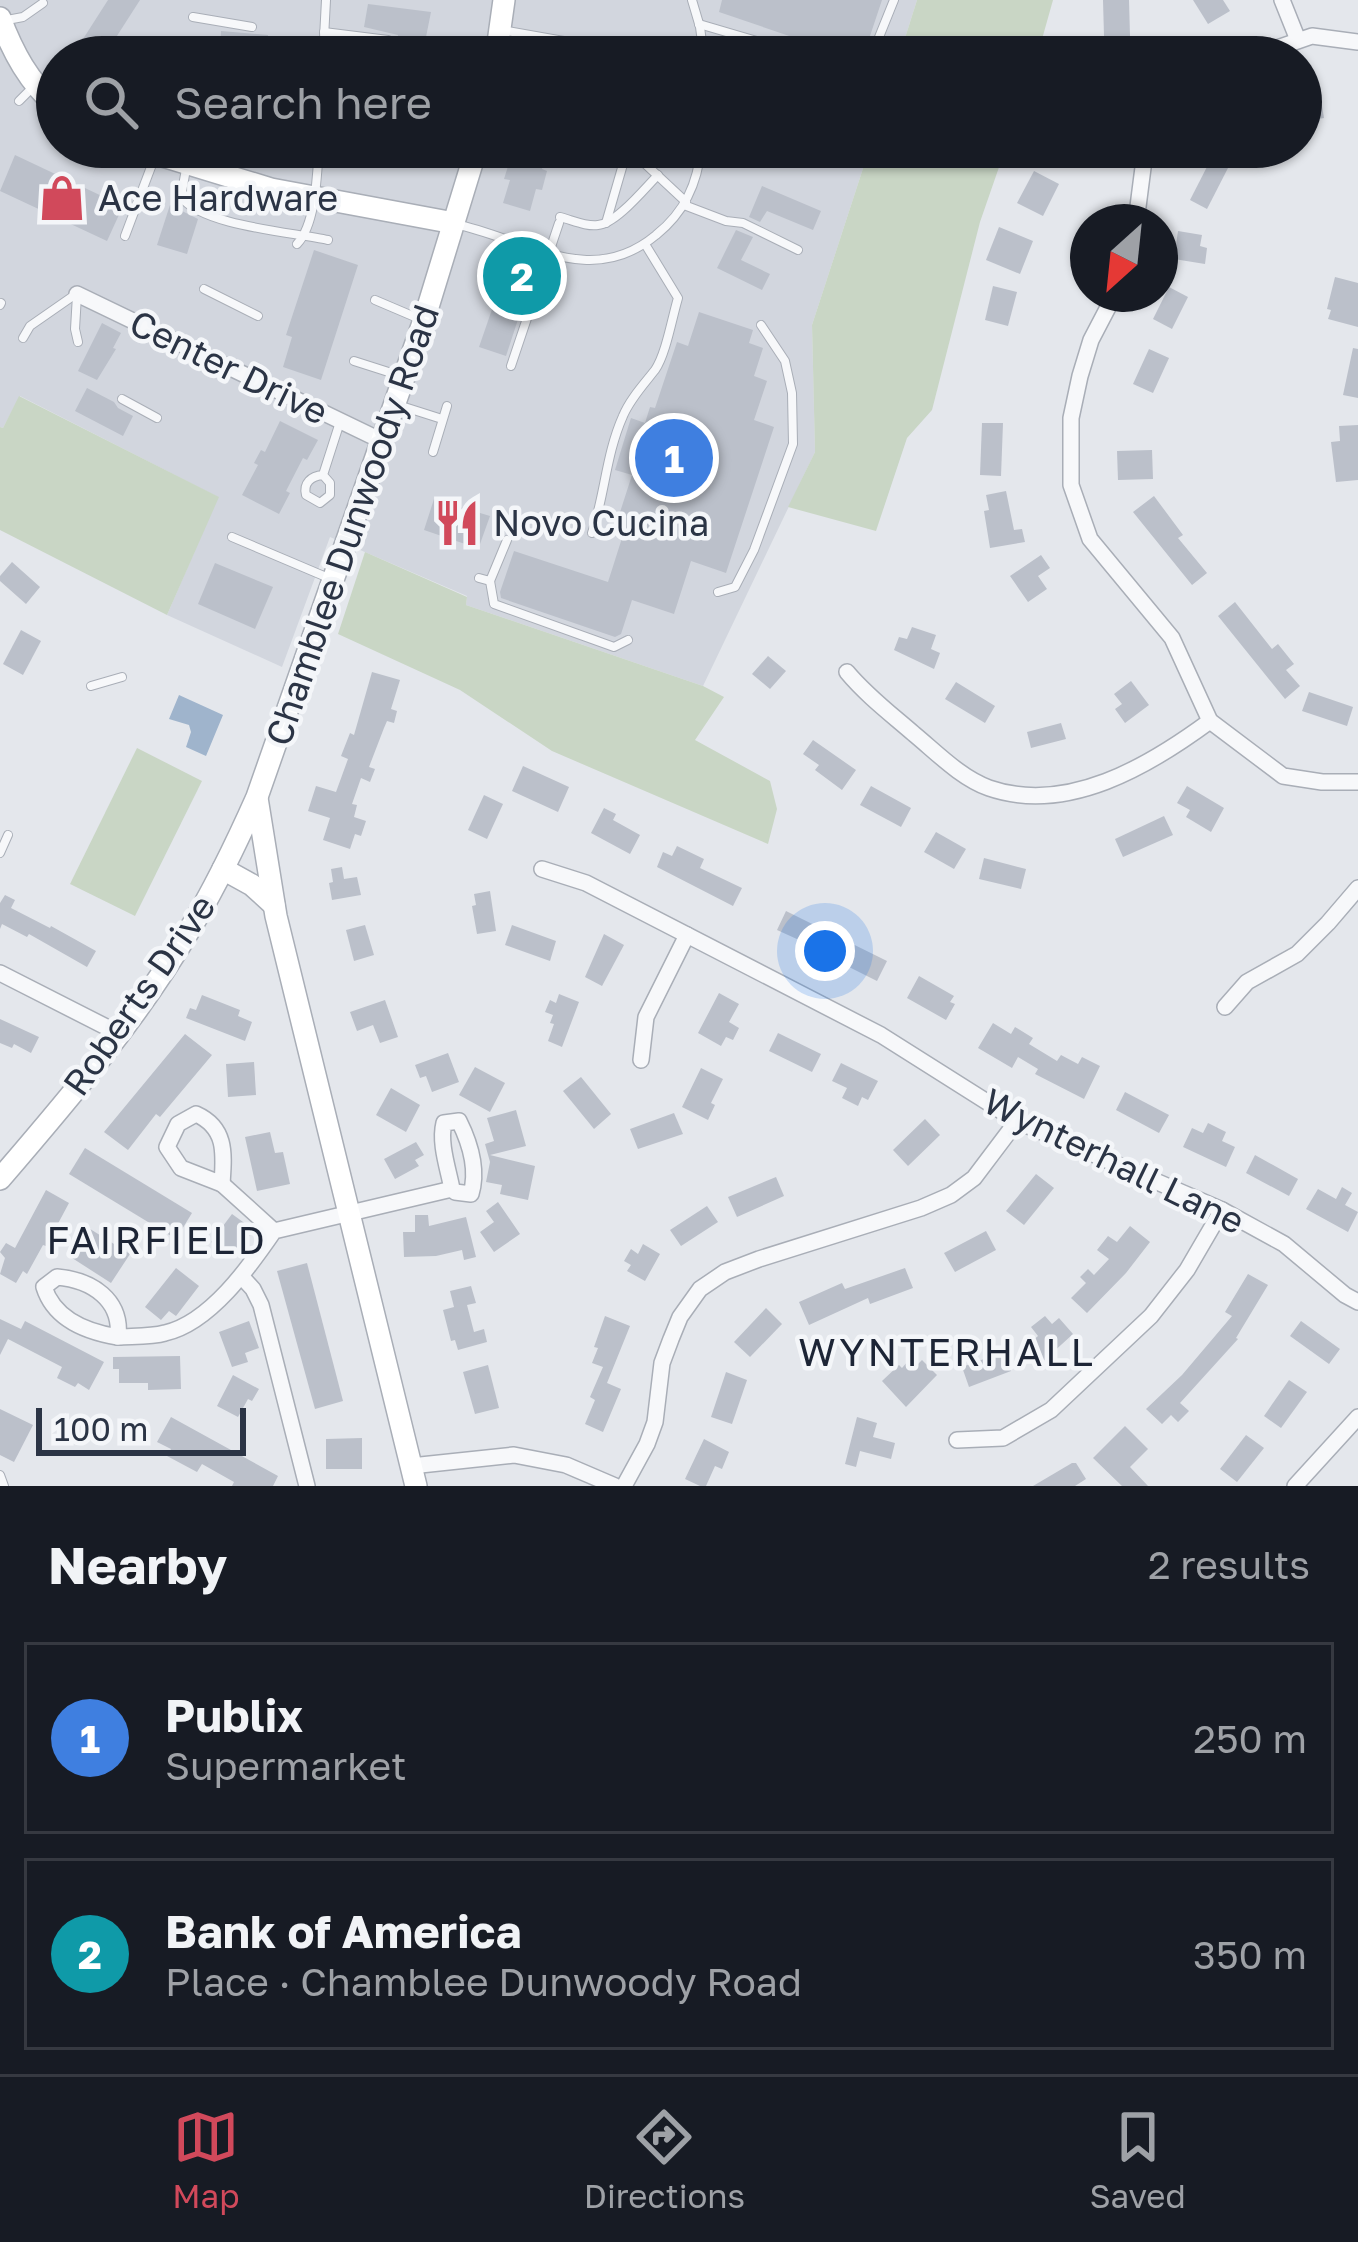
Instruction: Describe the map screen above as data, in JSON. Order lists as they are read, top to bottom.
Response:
{
  "streets": {
    "street": [
      "Center Drive",
      "Chamblee Dunwoody Road",
      "Roberts Drive",
      "Wynterhall Lane"
    ]
  },
  "crossings": [
    ["Center Drive", "Chamblee Dunwoody Road"],
    ["Chamblee Dunwoody Road", "Roberts Drive"]
  ],
  "districts": ["FAIRFIELD", "WYNTERHALL"],
  "places": {
    "shop": ["Ace Hardware"],
    "restaurant": ["Novo Cucina"]
  },
  "scale_bar": "100 m",
  "north": "bottom left",
  "page": {
    "search": "Search here",
    "pins": ["2", "1"],
    "scale": "100 m",
    "heading": ["Nearby", "2 results"],
    "list": [
      {
        "mark": "1",
        "name": "Publix",
        "note": "Supermarket",
        "value": "250 m"
      },
      {
        "mark": "2",
        "name": "Bank of America",
        "note": "Place · Chamblee Dunwoody Road",
        "value": "350 m"
      }
    ],
    "nav": ["Map", "Directions", "Saved"]
  }
}
